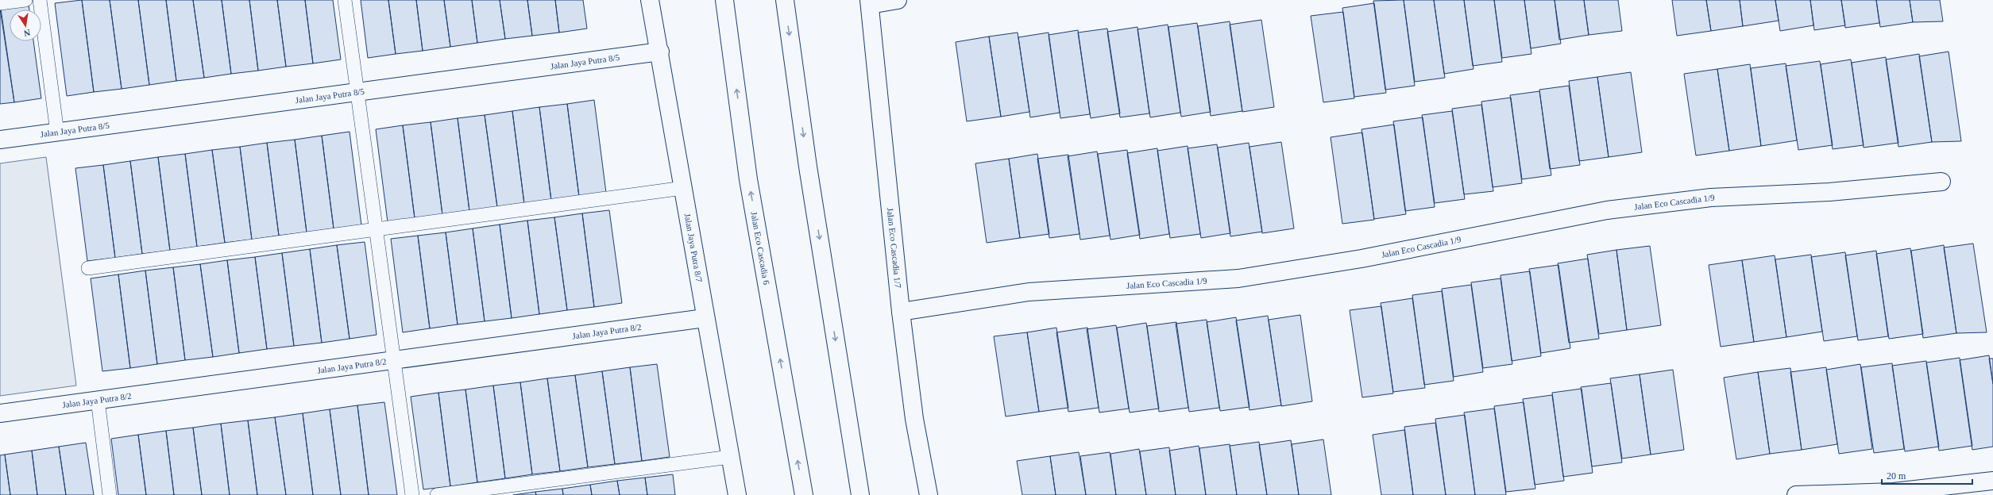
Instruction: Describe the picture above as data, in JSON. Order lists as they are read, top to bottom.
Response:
{
  "streets": {
    "street": [
      "Jalan Jaya Putra 8/5",
      "Jalan Eco Cascadia 1/9",
      "Jalan Jaya Putra 8/7",
      "Jalan Eco Cascadia 6",
      "Jalan Eco Cascadia 1/7",
      "Jalan Jaya Putra 8/2"
    ]
  },
  "crossings": [
    ["Jalan Jaya Putra 8/5", "Jalan Jaya Putra 8/7"],
    ["Jalan Eco Cascadia 1/9", "Jalan Eco Cascadia 1/7"],
    ["Jalan Jaya Putra 8/7", "Jalan Jaya Putra 8/2"]
  ],
  "scale_bar": "20 m",
  "north": "bottom"
}
